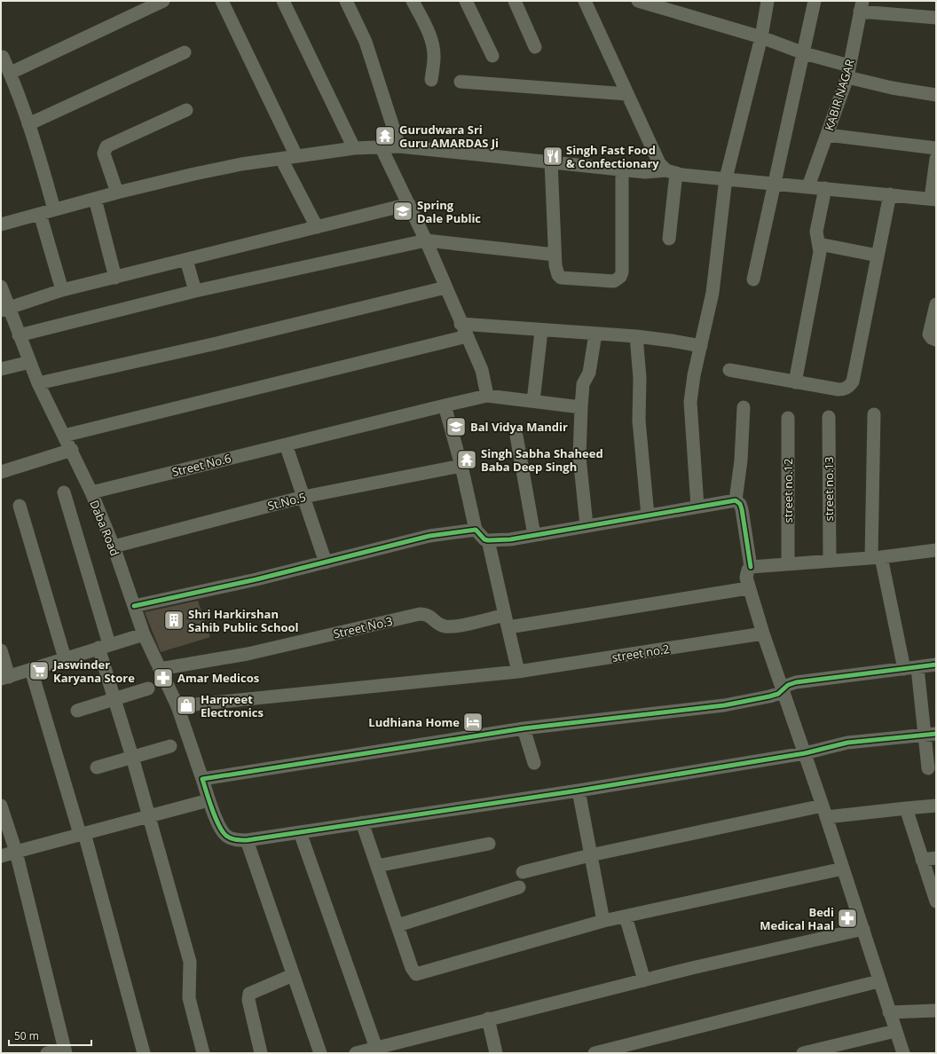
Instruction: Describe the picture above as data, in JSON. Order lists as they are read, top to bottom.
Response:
{
  "streets": {
    "street": [
      "KABIR NAGAR",
      "Street No.6",
      "street no.13",
      "street no.12",
      "St.No.5",
      "Daba Road",
      "Street No.3",
      "street no.2"
    ]
  },
  "crossings": [
    ["Street No.6", "Daba Road"],
    ["St.No.5", "Daba Road"],
    ["Daba Road", "Street No.3"],
    ["Daba Road", "street no.2"]
  ],
  "places": {
    "temple": ["Gurudwara Sri Guru AMARDAS Ji", "Singh Sabha Shaheed Baba Deep Singh"],
    "restaurant": ["Singh Fast Food & Confectionary"],
    "school or university": ["Spring Dale Public", "Bal Vidya Mandir"],
    "building": ["Shri Harkirshan Sahib Public School"],
    "supermarket": ["Jaswinder Karyana Store"],
    "pharmacy": ["Amar Medicos", "Bedi Medical Haal"],
    "shop": ["Harpreet Electronics"],
    "hotel": ["Ludhiana Home"]
  },
  "scale_bar": "50 m"
}
